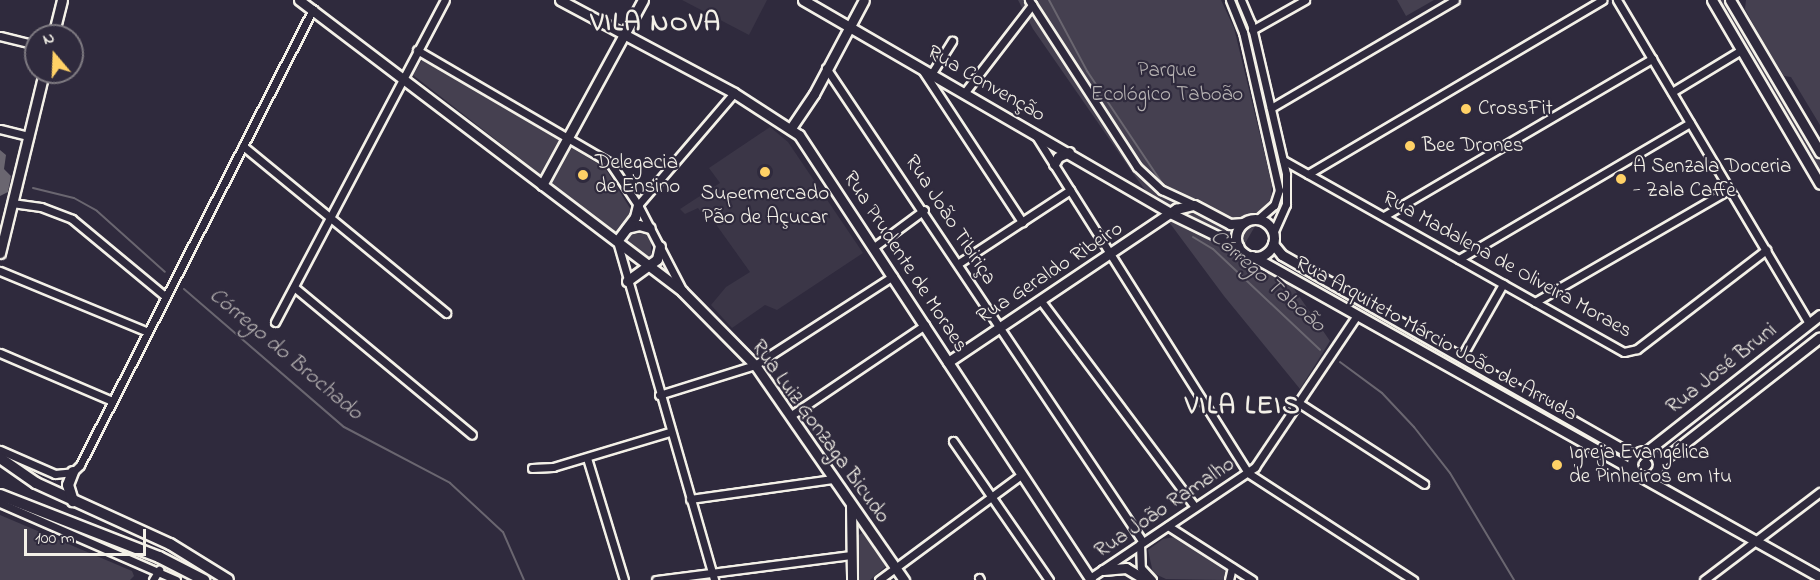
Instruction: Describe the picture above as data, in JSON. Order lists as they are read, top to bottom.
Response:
{
  "streets": {
    "street": [
      "Rua Convenção",
      "Rua João Tibiriça",
      "Rua Prudente de Moraes",
      "Rua Madalena de Oliveira Moraes",
      "Rua Geraldo Ribeiro",
      "Rua Arquiteto Márcio João de Arruda",
      "Rua José Bruni",
      "Rua Luiz Gonzaga Bicudo",
      "Rua João Ramalho"
    ]
  },
  "crossings": [
    ["Rua Convenção", "Rua Geraldo Ribeiro"],
    ["Rua João Tibiriça", "Rua Geraldo Ribeiro"],
    ["Rua João Tibiriça", "Rua João Ramalho"],
    ["Rua Prudente de Moraes", "Rua Geraldo Ribeiro"],
    ["Rua Prudente de Moraes", "Rua João Ramalho"],
    ["Rua Arquiteto Márcio João de Arruda", "Rua José Bruni"],
    ["Rua Arquiteto Márcio João de Arruda", "Rua João Ramalho"]
  ],
  "districts": ["VILA NOVA", "VILA LEIS"],
  "water": ["Córrego Taboão", "Córrego do Brochado"],
  "parks": ["Parque Ecológico Taboão"],
  "places": [
    "CrossFit",
    "Bee Drones",
    "Supermercado Pão de Açucar",
    "Delegacia de Ensino",
    "A Senzala Doceria - Zala Caffè",
    "Igreja Evangélica de Pinheiros em Itu"
  ],
  "scale_bar": "100 m",
  "north": "top"
}
